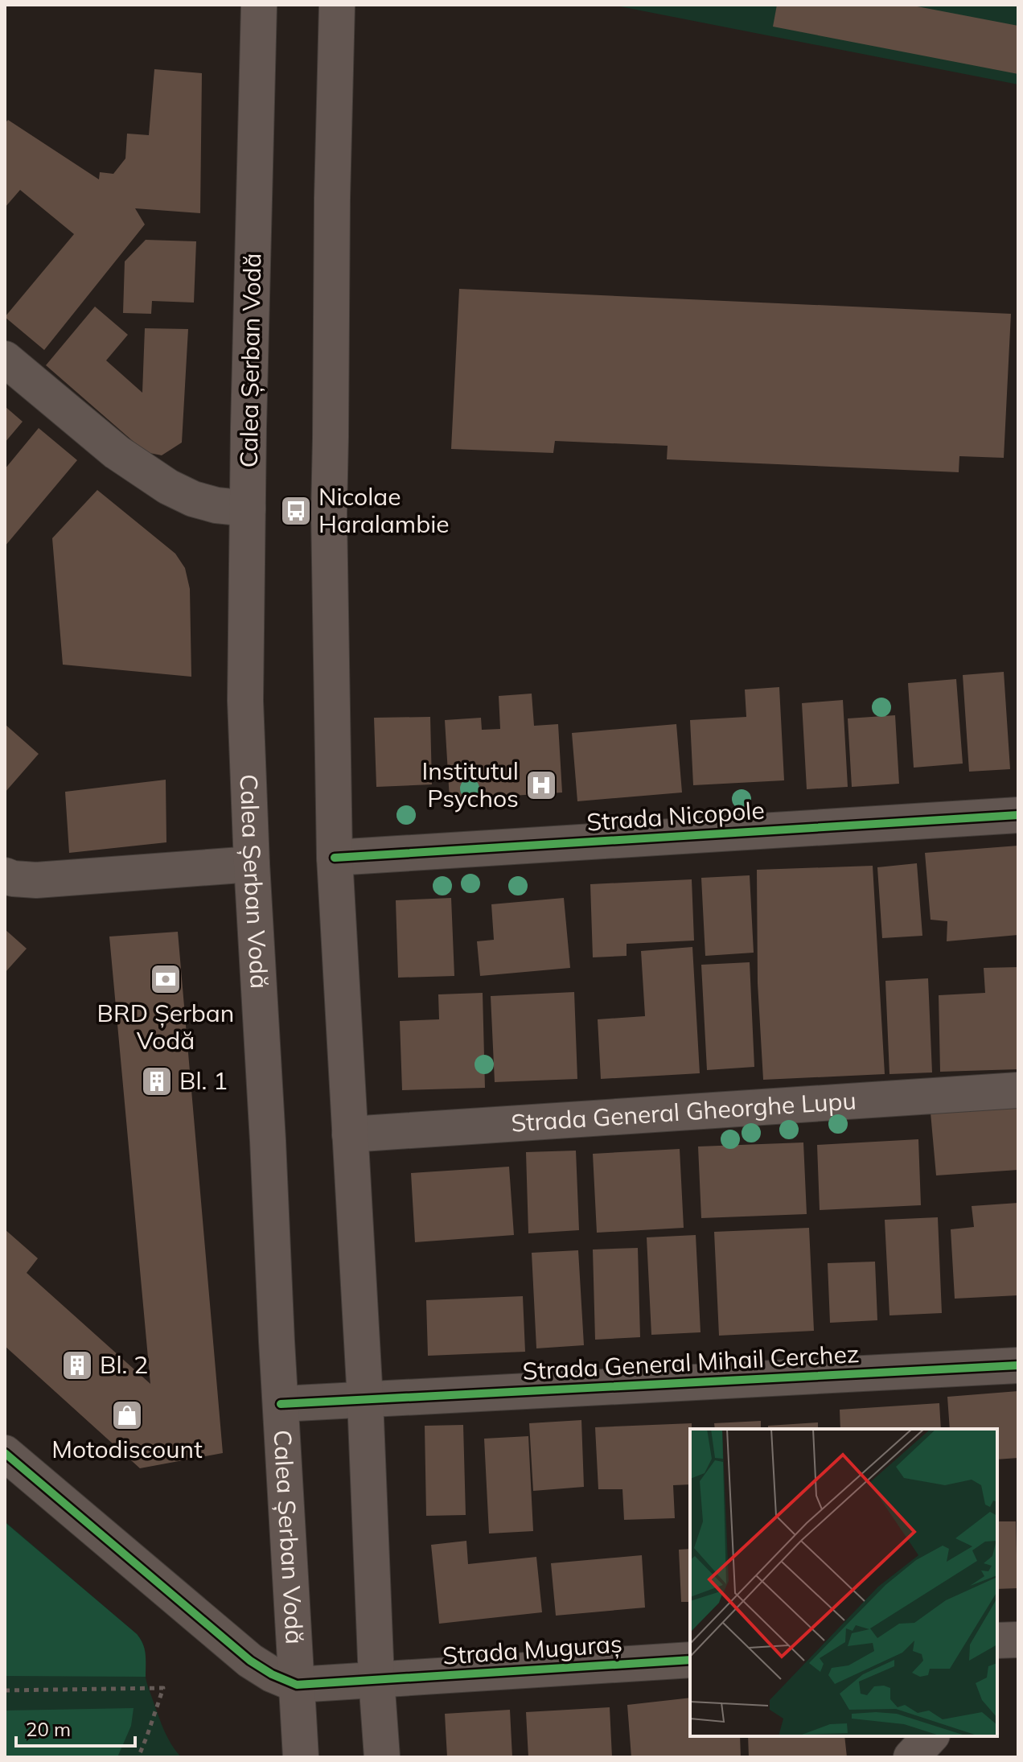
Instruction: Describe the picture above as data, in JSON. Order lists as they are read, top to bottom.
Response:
{
  "streets": {
    "main road": ["Calea Șerban Vodă"],
    "street": [
      "Strada Nicopole",
      "Strada General Gheorghe Lupu",
      "Strada General Mihail Cerchez",
      "Strada Muguraș"
    ]
  },
  "crossings": [
    ["Calea Șerban Vodă", "Strada General Mihail Cerchez"],
    ["Calea Șerban Vodă", "Strada Muguraș"]
  ],
  "places": {
    "bus stop": ["Nicolae Haralambie"],
    "hospital": ["Institutul Psychos"],
    "bank": ["BRD Șerban Vodă"],
    "building": ["Bl. 1", "Bl. 2"],
    "shop": ["Motodiscount"]
  },
  "scale_bar": "20 m"
}
